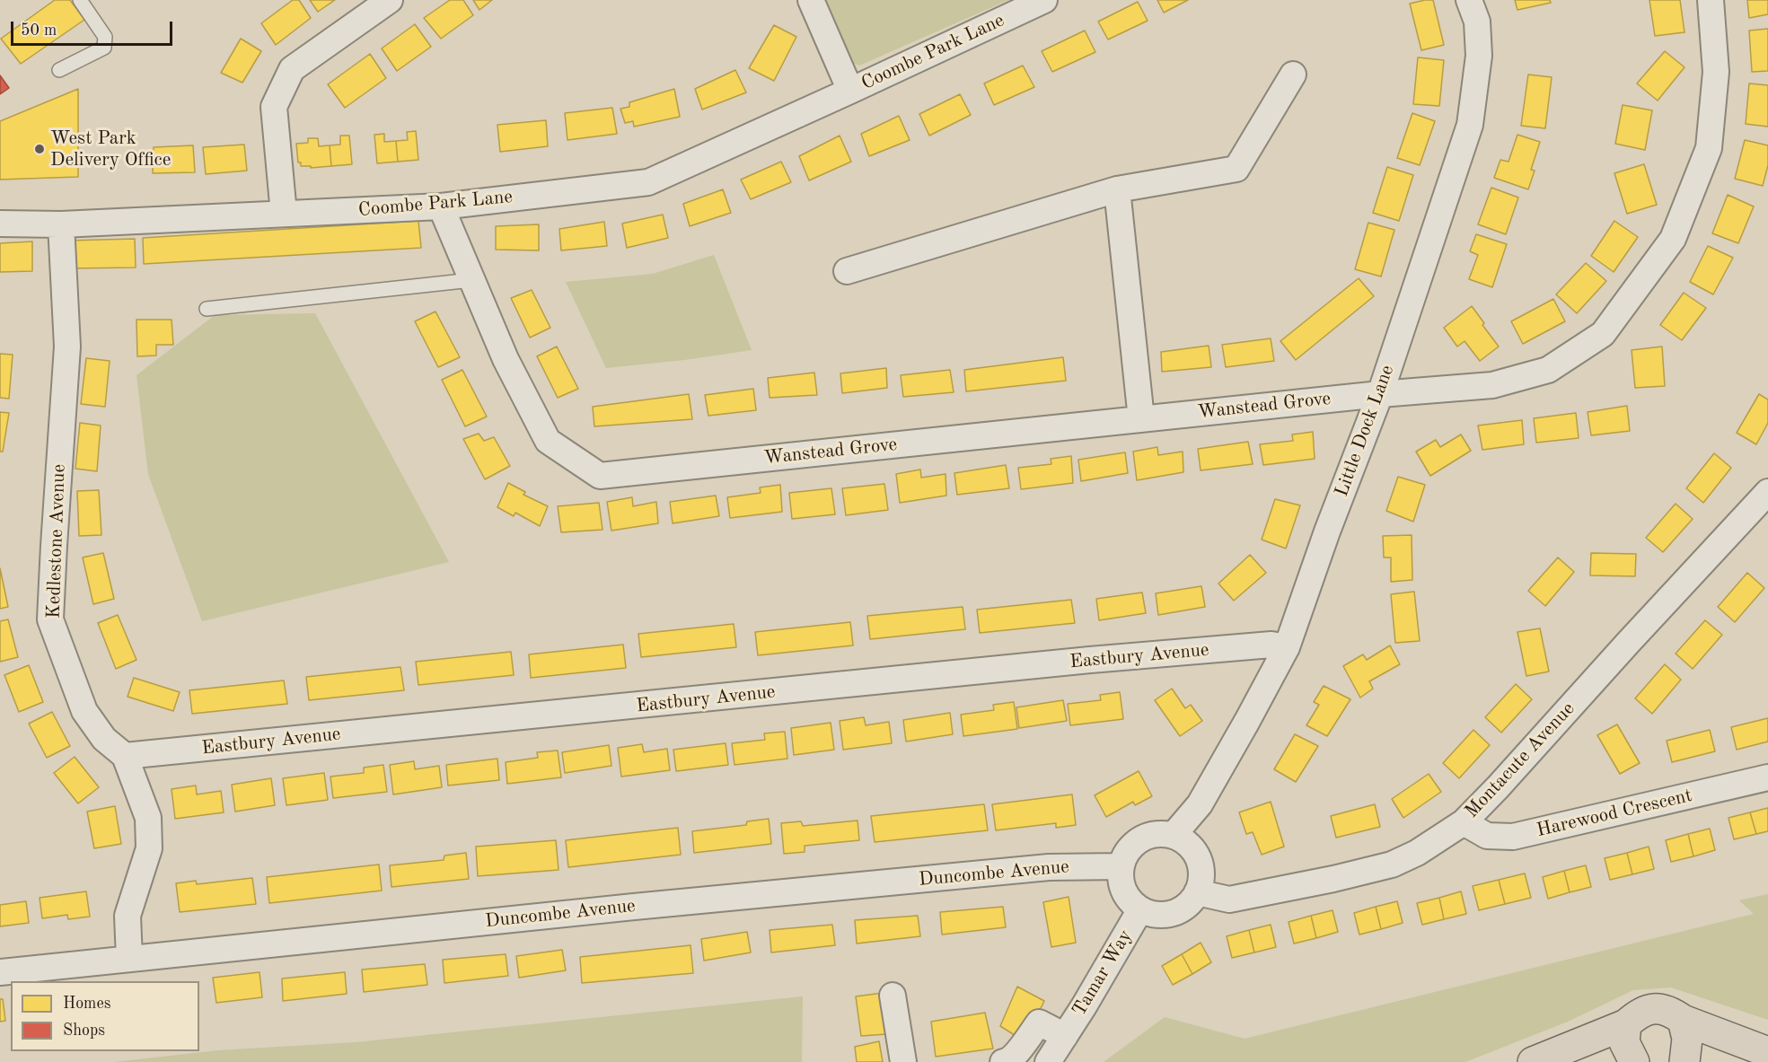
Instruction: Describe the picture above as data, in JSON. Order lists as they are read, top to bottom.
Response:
{
  "streets": {
    "street": [
      "Coombe Park Lane",
      "Wanstead Grove",
      "Little Dock Lane",
      "Kedlestone Avenue",
      "Eastbury Avenue",
      "Montacute Avenue",
      "Harewood Crescent",
      "Duncombe Avenue",
      "Tamar Way"
    ]
  },
  "crossings": [
    ["Coombe Park Lane", "Wanstead Grove"],
    ["Coombe Park Lane", "Kedlestone Avenue"],
    ["Wanstead Grove", "Little Dock Lane"],
    ["Little Dock Lane", "Eastbury Avenue"],
    ["Little Dock Lane", "Montacute Avenue"],
    ["Little Dock Lane", "Duncombe Avenue"],
    ["Little Dock Lane", "Tamar Way"],
    ["Kedlestone Avenue", "Eastbury Avenue"],
    ["Kedlestone Avenue", "Duncombe Avenue"],
    ["Montacute Avenue", "Harewood Crescent"],
    ["Montacute Avenue", "Duncombe Avenue"],
    ["Montacute Avenue", "Tamar Way"],
    ["Duncombe Avenue", "Tamar Way"]
  ],
  "places": ["West Park Delivery Office"],
  "legend": ["Homes", "Shops"],
  "scale_bar": "50 m"
}
